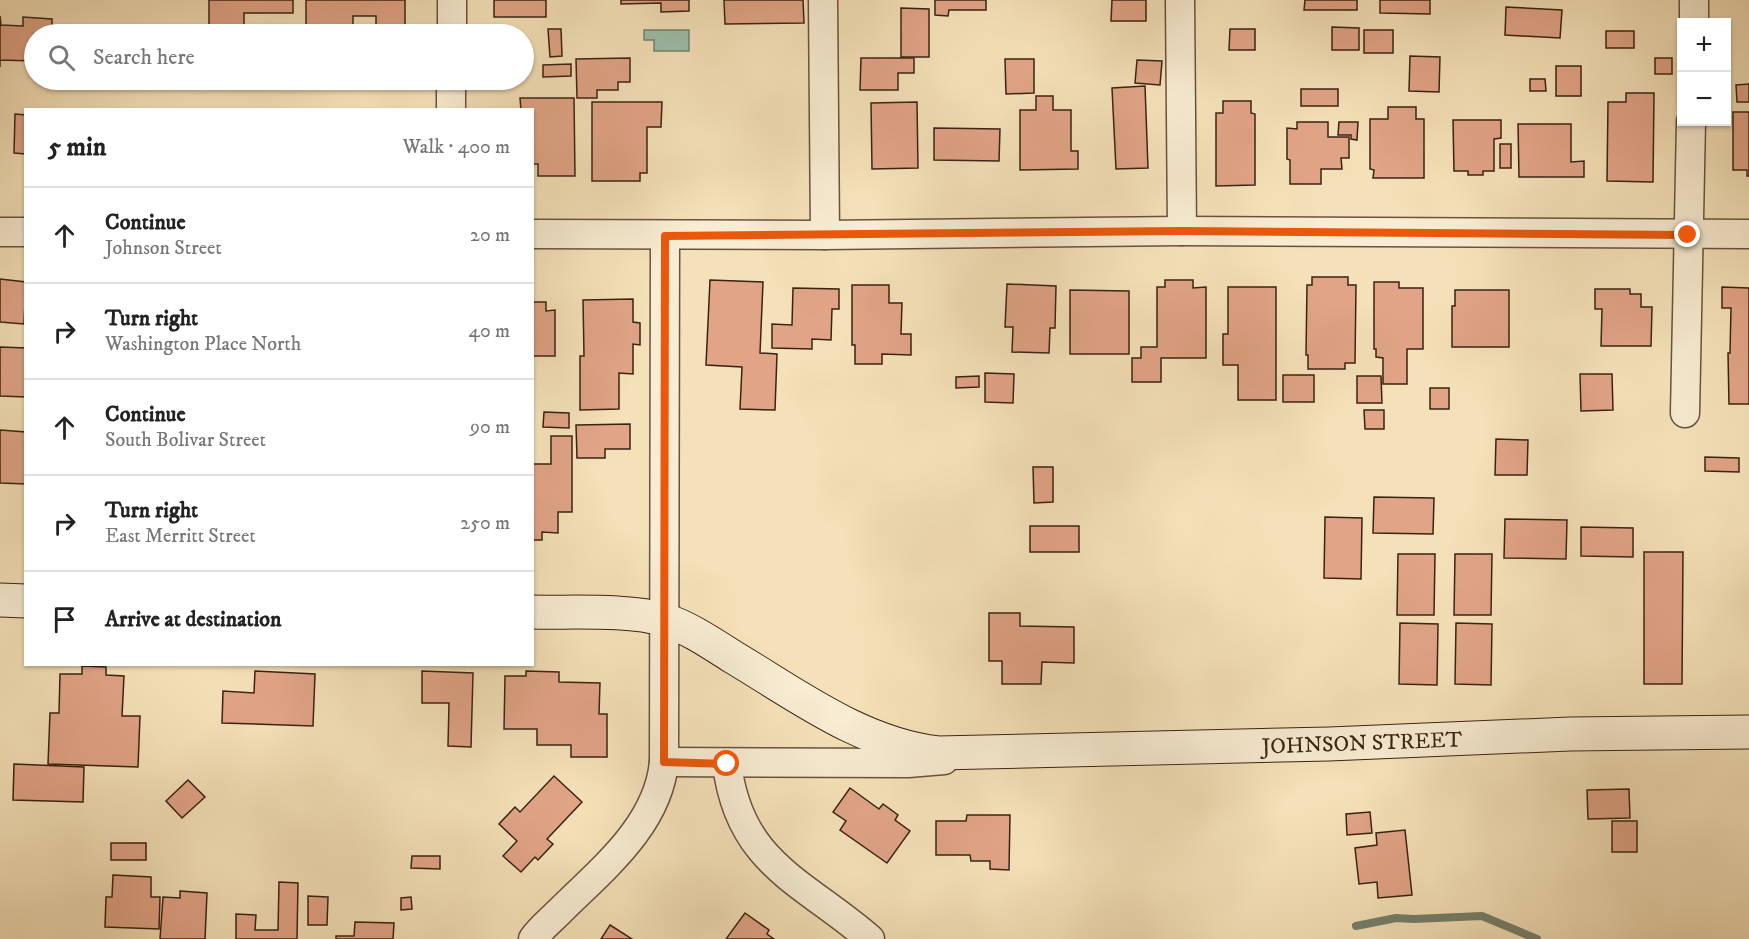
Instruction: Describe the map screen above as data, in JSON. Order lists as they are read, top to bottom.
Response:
{
  "streets": {
    "street": ["JOHNSON STREET"]
  },
  "page": {
    "map_buttons": ["+", "−"],
    "search": "Search here",
    "heading": ["5 min", "Walk · 400 m"],
    "list": [
      ["Continue", "Johnson Street", "20 m"],
      ["Turn right", "Washington Place North", "40 m"],
      ["Continue", "South Bolivar Street", "90 m"],
      ["Turn right", "East Merritt Street", "250 m"],
      "Arrive at destination"
    ]
  }
}
